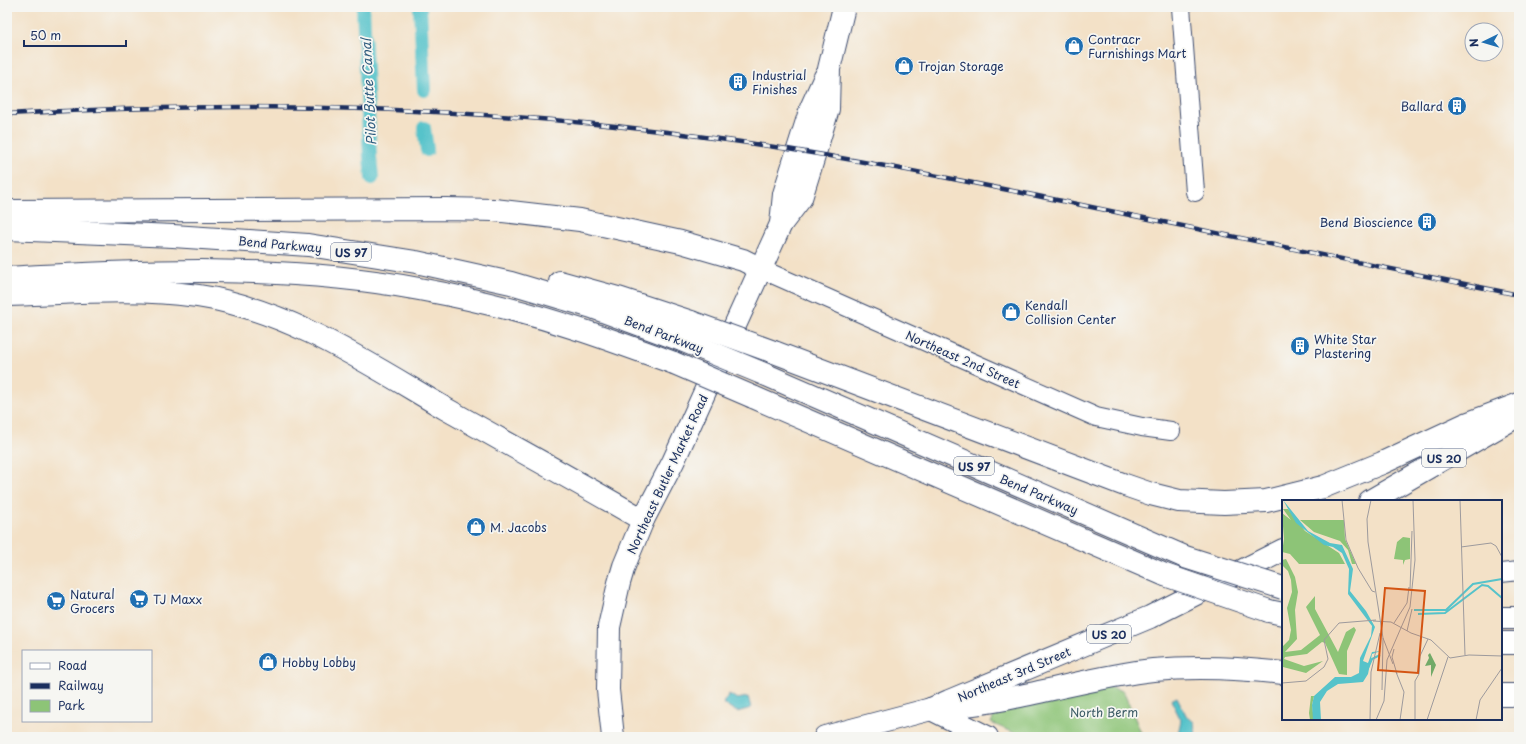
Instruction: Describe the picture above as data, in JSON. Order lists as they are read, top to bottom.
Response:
{
  "streets": {
    "main road": [
      "Bend Parkway",
      "US 97",
      "US 20",
      "Northeast Butler Market Road",
      "Northeast 3rd Street"
    ],
    "street": ["Northeast 2nd Street"]
  },
  "crossings": [
    ["Northeast 2nd Street", "Northeast Butler Market Road"]
  ],
  "water": ["Pilot Butte Canal"],
  "parks": ["North Berm"],
  "places": {
    "shop": [
      "Contracr Furnishings Mart",
      "Trojan Storage",
      "Kendall Collision Center",
      "M. Jacobs",
      "Hobby Lobby"
    ],
    "building": [
      "Industrial Finishes",
      "Ballard",
      "Bend Bioscience",
      "White Star Plastering"
    ],
    "supermarket": ["TJ Maxx", "Natural Grocers"]
  },
  "legend": ["Road", "Railway", "Park"],
  "scale_bar": "50 m",
  "north": "left"
}
